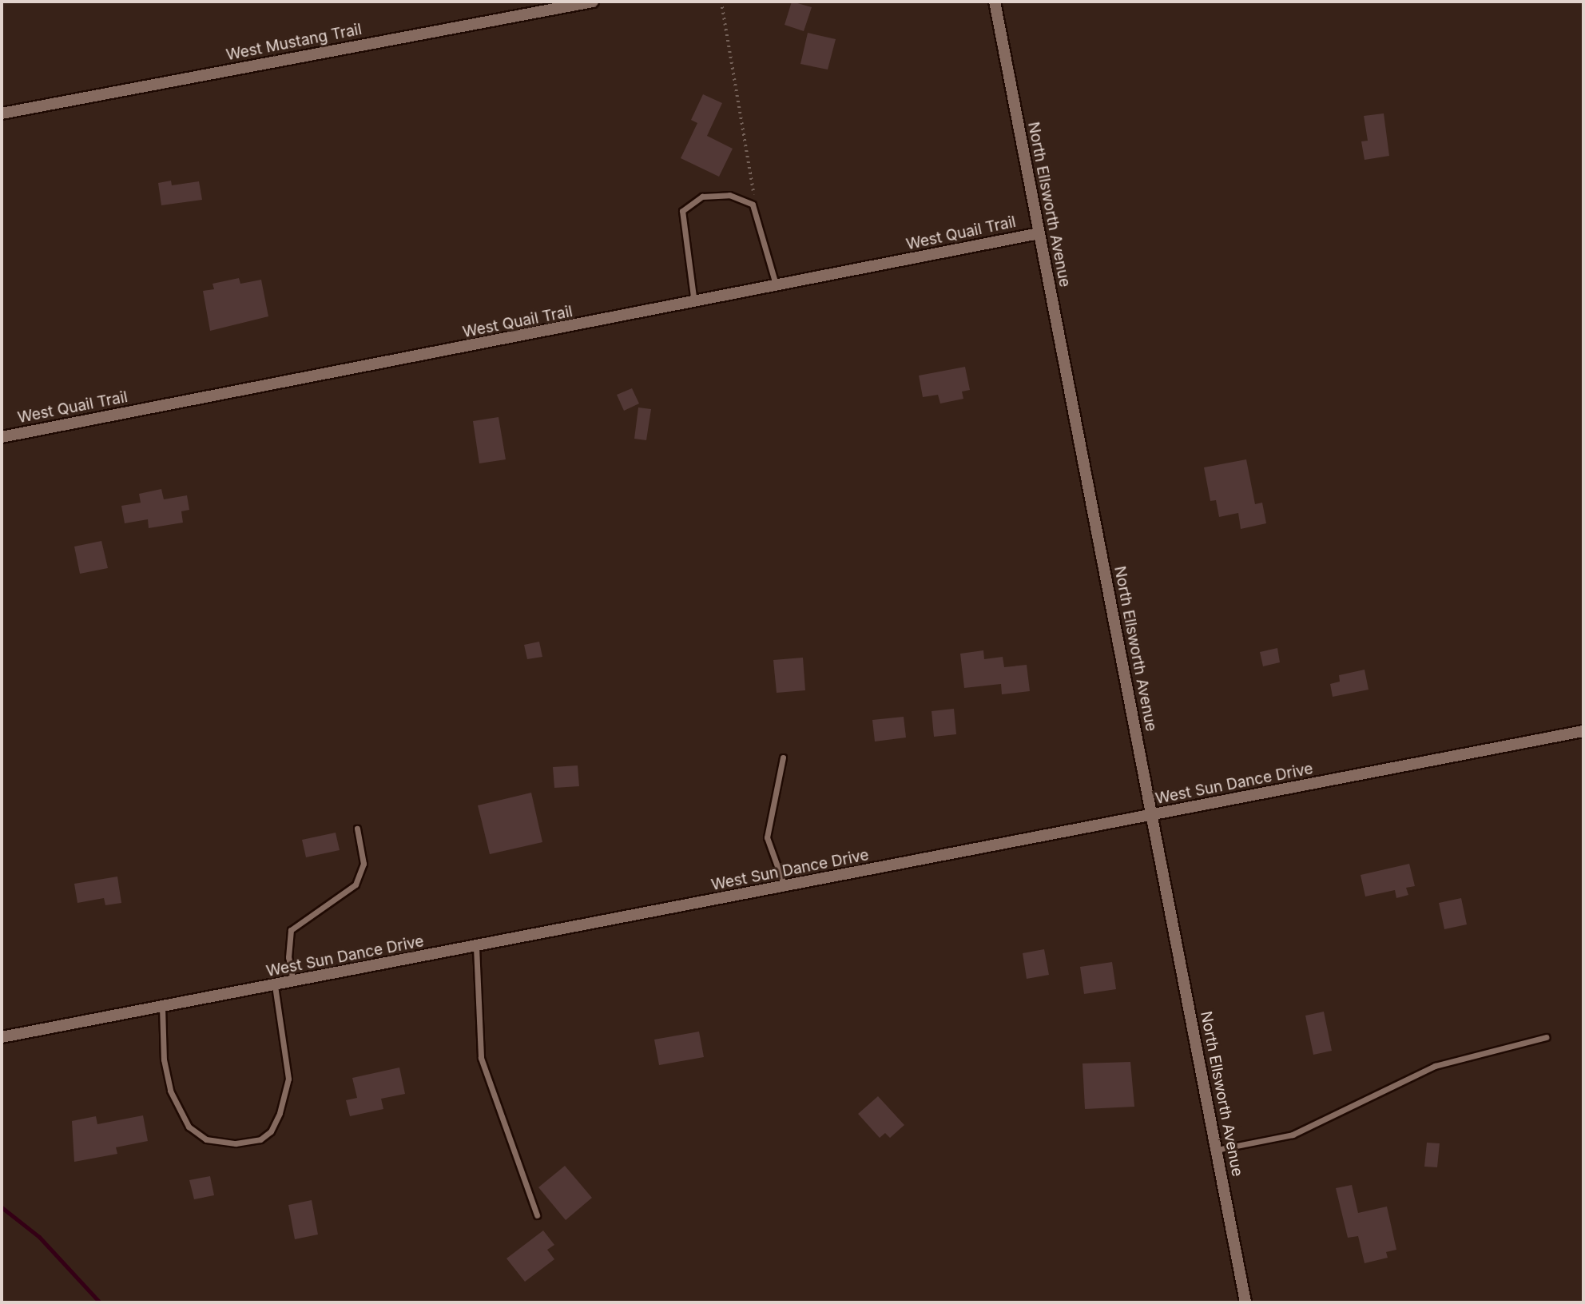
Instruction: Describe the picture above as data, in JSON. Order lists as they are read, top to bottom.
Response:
{
  "streets": {
    "street": [
      "West Mustang Trail",
      "North Ellsworth Avenue",
      "West Quail Trail",
      "West Sun Dance Drive"
    ]
  },
  "crossings": [
    ["North Ellsworth Avenue", "West Quail Trail"],
    ["North Ellsworth Avenue", "West Sun Dance Drive"]
  ]
}
